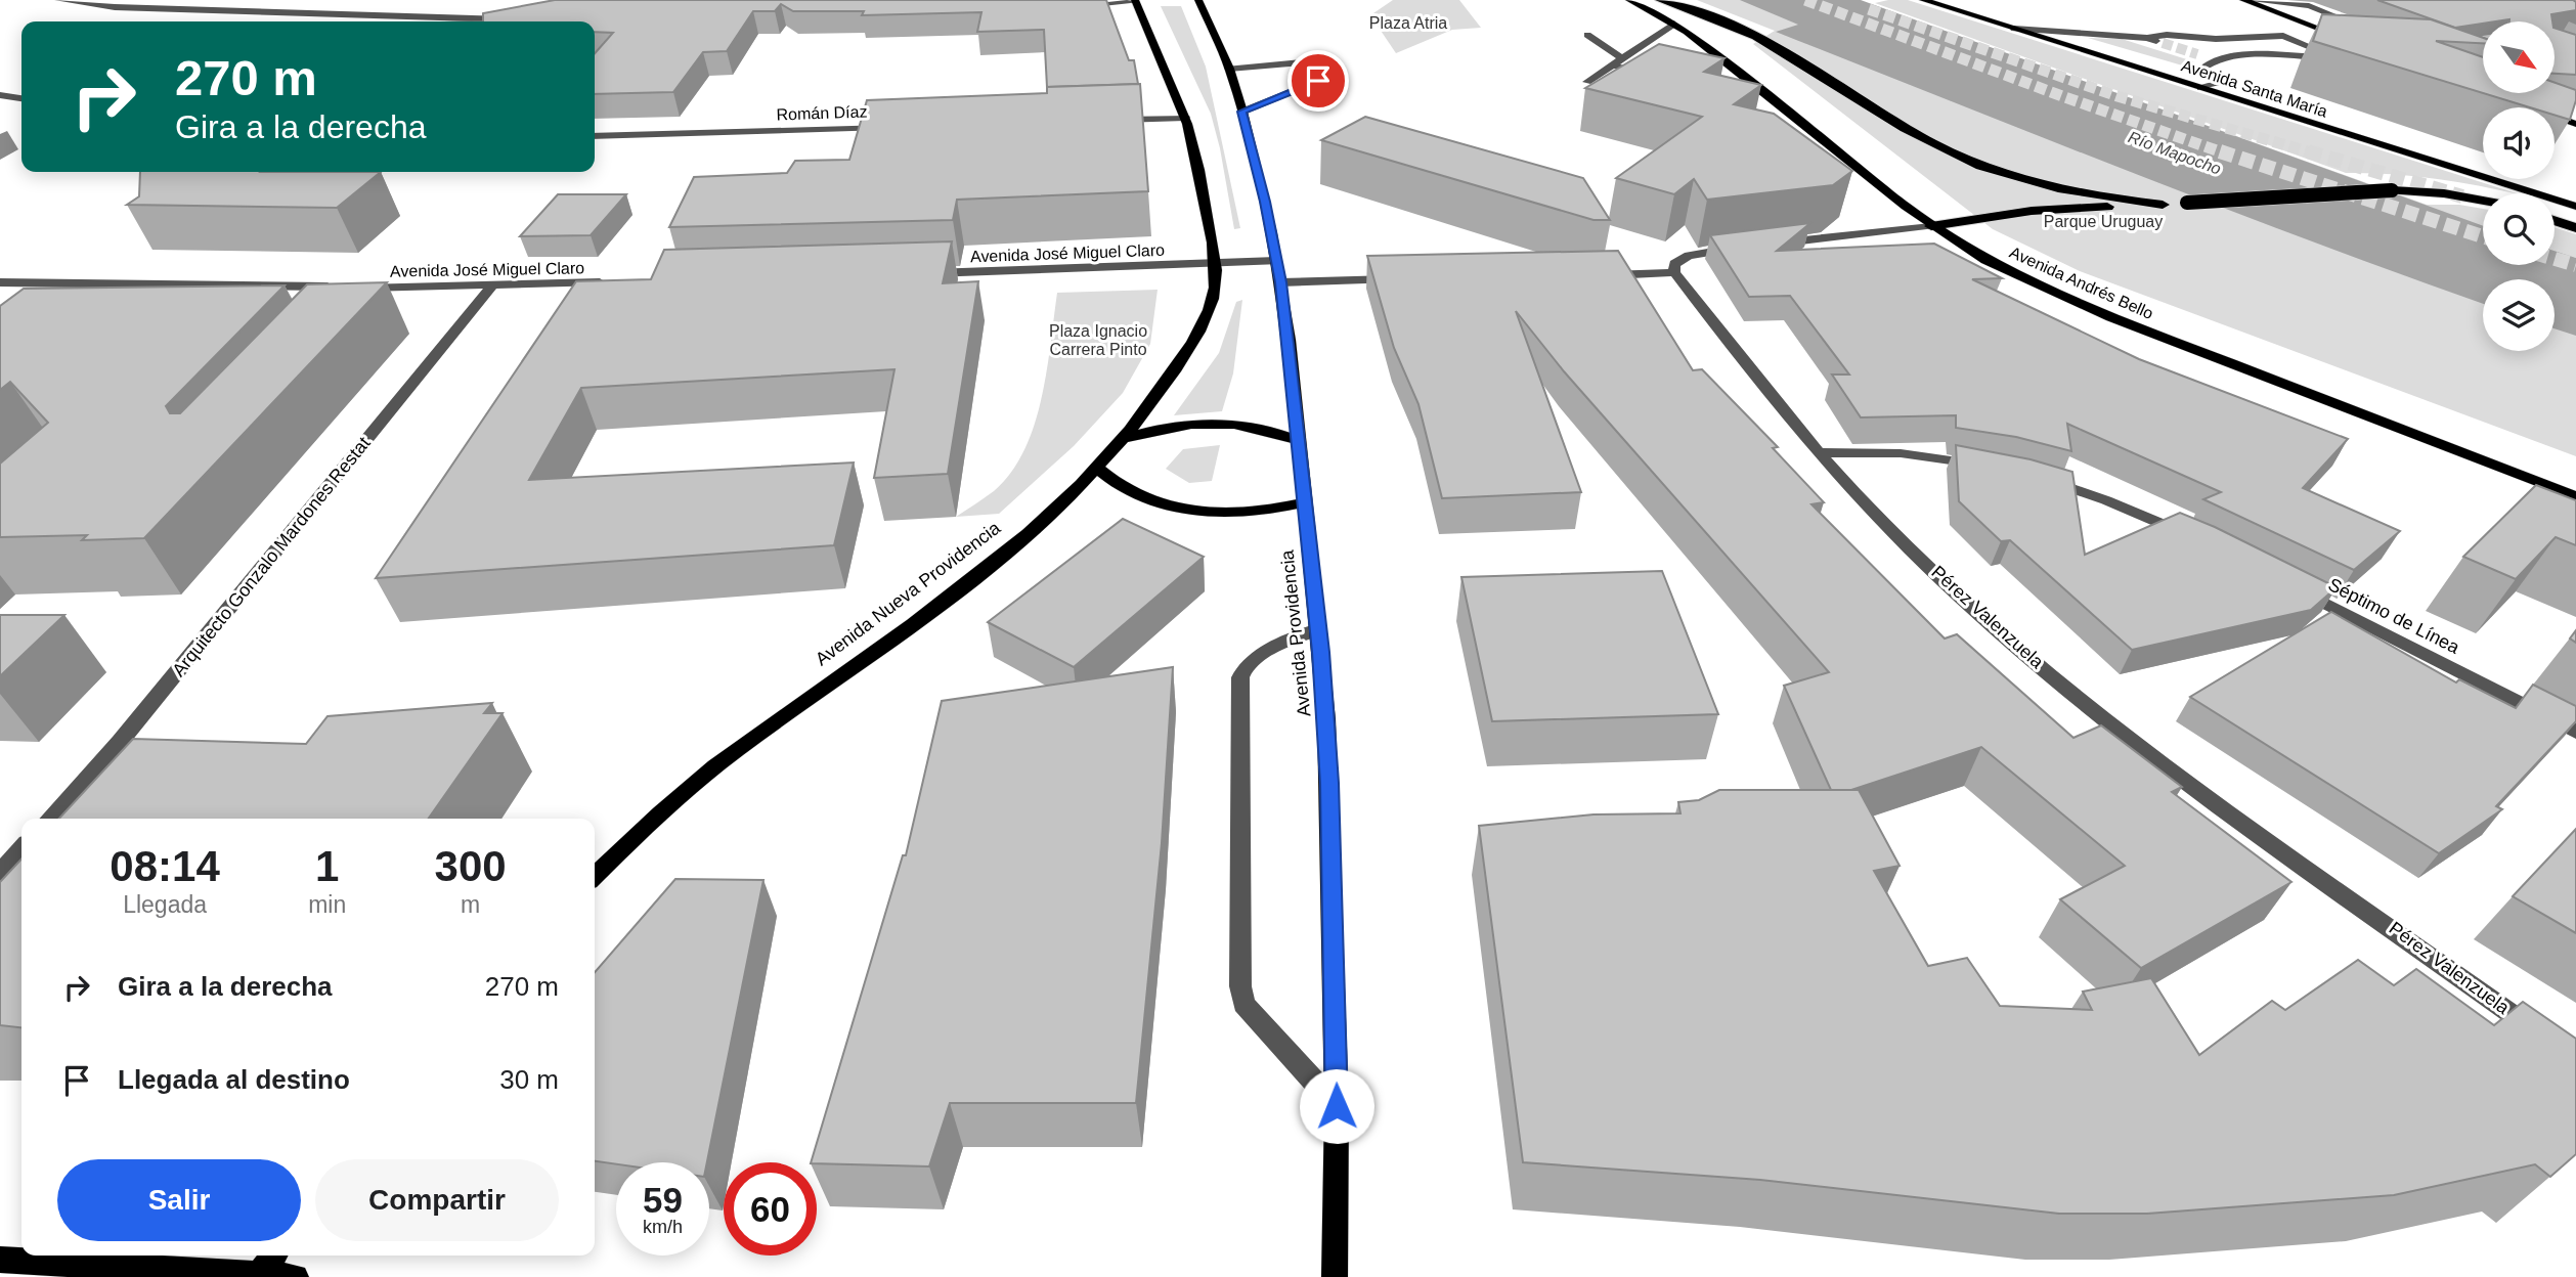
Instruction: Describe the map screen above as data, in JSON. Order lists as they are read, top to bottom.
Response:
{
  "streets": {
    "main road": [
      "Avenida Santa María",
      "Avenida Andrés Bello",
      "Avenida Nueva Providencia",
      "Avenida Providencia"
    ],
    "street": [
      "Román Díaz",
      "Avenida José Miguel Claro",
      "Arquitecto Gonzalo Mardones Restat",
      "Séptimo de Línea",
      "Pérez Valenzuela"
    ]
  },
  "crossings": [
    ["Avenida José Miguel Claro", "Arquitecto Gonzalo Mardones Restat"],
    ["Avenida José Miguel Claro", "Avenida Nueva Providencia"],
    ["Avenida José Miguel Claro", "Avenida Providencia"]
  ],
  "water": ["Río Mapocho"],
  "parks": ["Plaza Atria", "Parque Uruguay", "Plaza Ignacio Carrera Pinto"],
  "north": "bottom right",
  "page": {
    "turn": ["270 m", "Gira a la derecha"],
    "eta": [
      "08:14",
      "Llegada",
      "1",
      "min",
      "300",
      "m"
    ],
    "list": [
      {
        "name": "Gira a la derecha",
        "value": "270 m"
      },
      {
        "name": "Llegada al destino",
        "value": "30 m"
      }
    ],
    "buttons": ["Salir", "Compartir"],
    "speed": "59 km/h",
    "limit": "60"
  }
}
